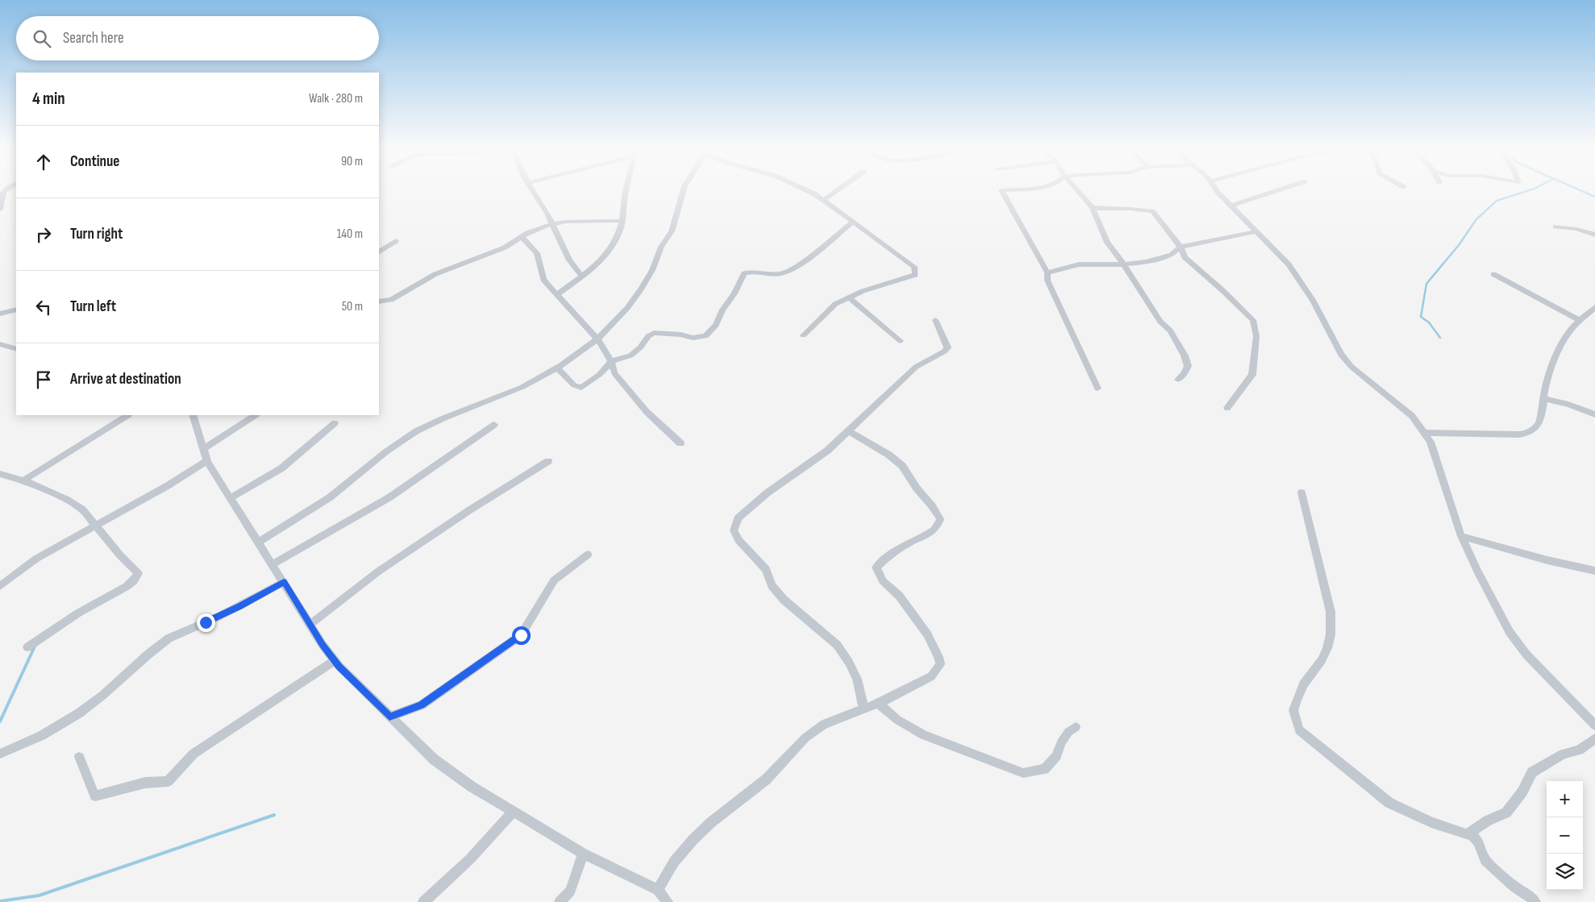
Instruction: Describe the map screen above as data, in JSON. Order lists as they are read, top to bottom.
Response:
{
  "page": {
    "search": "Search here",
    "heading": ["4 min", "Walk · 280 m"],
    "list": [
      ["Continue", "90 m"],
      ["Turn right", "140 m"],
      ["Turn left", "50 m"],
      "Arrive at destination"
    ],
    "map_buttons": ["+", "−"]
  }
}
